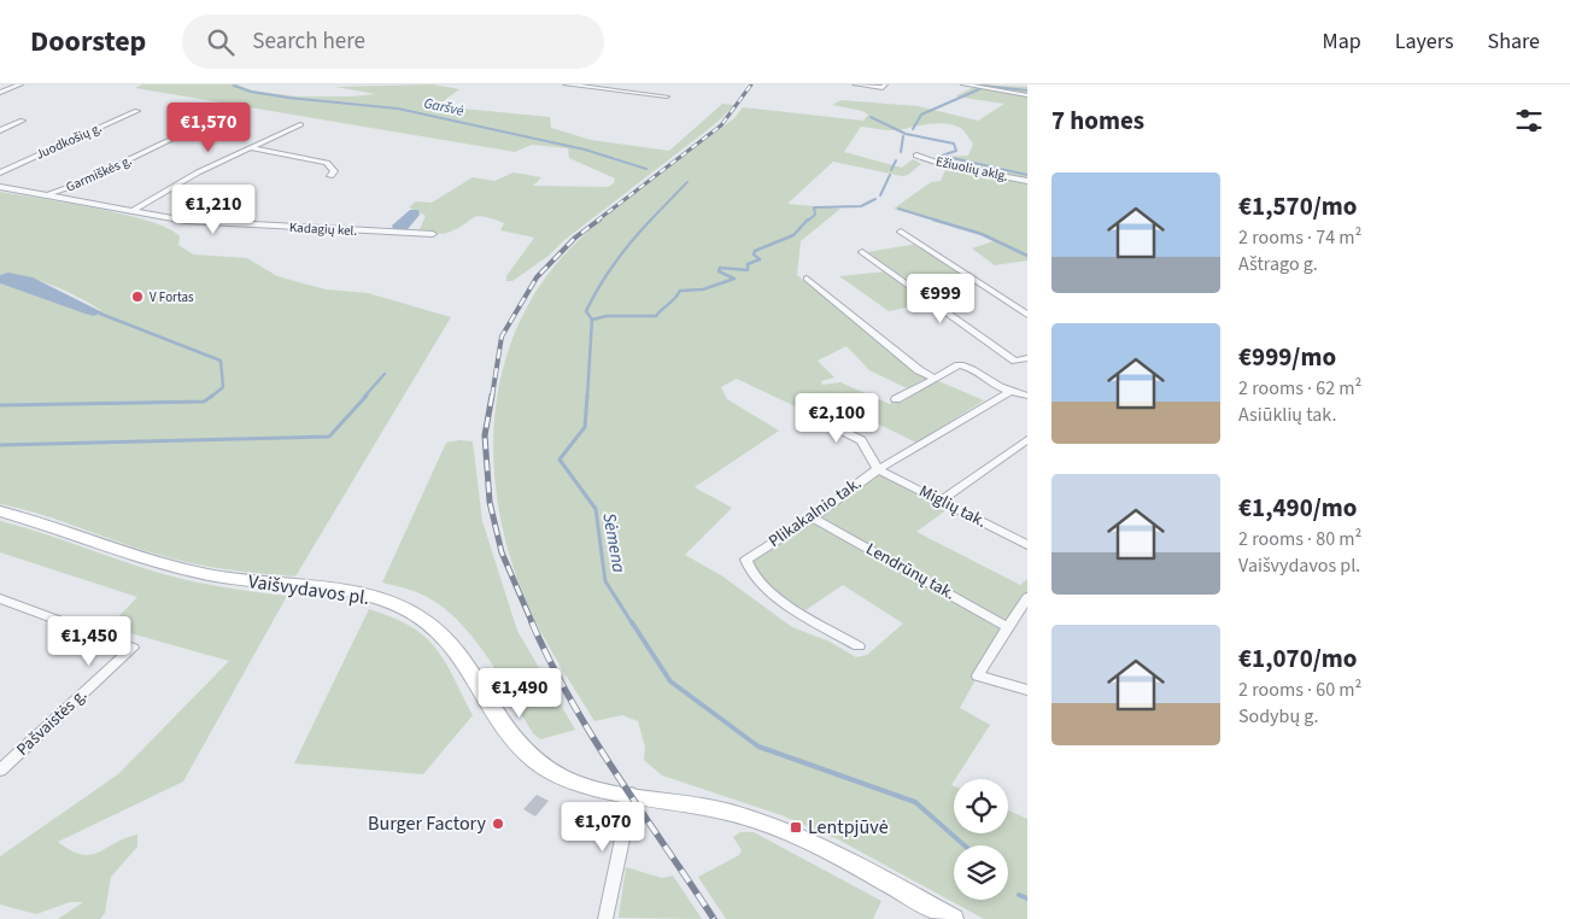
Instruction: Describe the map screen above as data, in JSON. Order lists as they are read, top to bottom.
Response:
{
  "streets": {
    "main road": ["Vaišvydavos pl."],
    "street": [
      "Juodkošių g.",
      "Ežiuolių aklg.",
      "Garmiškės g.",
      "Kadagių kel.",
      "Miglių tak.",
      "Plikakalnio tak.",
      "Lendrūnų tak.",
      "Pašvaistės g."
    ]
  },
  "crossings": [
    ["Garmiškės g.", "Kadagių kel."],
    ["Miglių tak.", "Plikakalnio tak."],
    ["Plikakalnio tak.", "Lendrūnų tak."]
  ],
  "water": ["Garšvė", "Sėmena"],
  "places": {
    "other": ["V Fortas", "Burger Factory"],
    "transit": ["Lentpjūvė"]
  },
  "page": {
    "header": "Doorstep",
    "search": "Search here",
    "nav": ["Map", "Layers", "Share"],
    "heading": "7 homes",
    "price": [
      "€1,570",
      "€1,210",
      "€999",
      "€2,100",
      "€1,450",
      "€1,490",
      "€1,070"
    ],
    "list": [
      {
        "name": "€1,570/mo",
        "note": "2 rooms · 74 m² · Aštrago g."
      },
      {
        "name": "€999/mo",
        "note": "2 rooms · 62 m² · Asiūklių tak."
      },
      {
        "name": "€1,490/mo",
        "note": "2 rooms · 80 m² · Vaišvydavos pl."
      },
      {
        "name": "€1,070/mo",
        "note": "2 rooms · 60 m² · Sodybų g."
      }
    ]
  }
}
